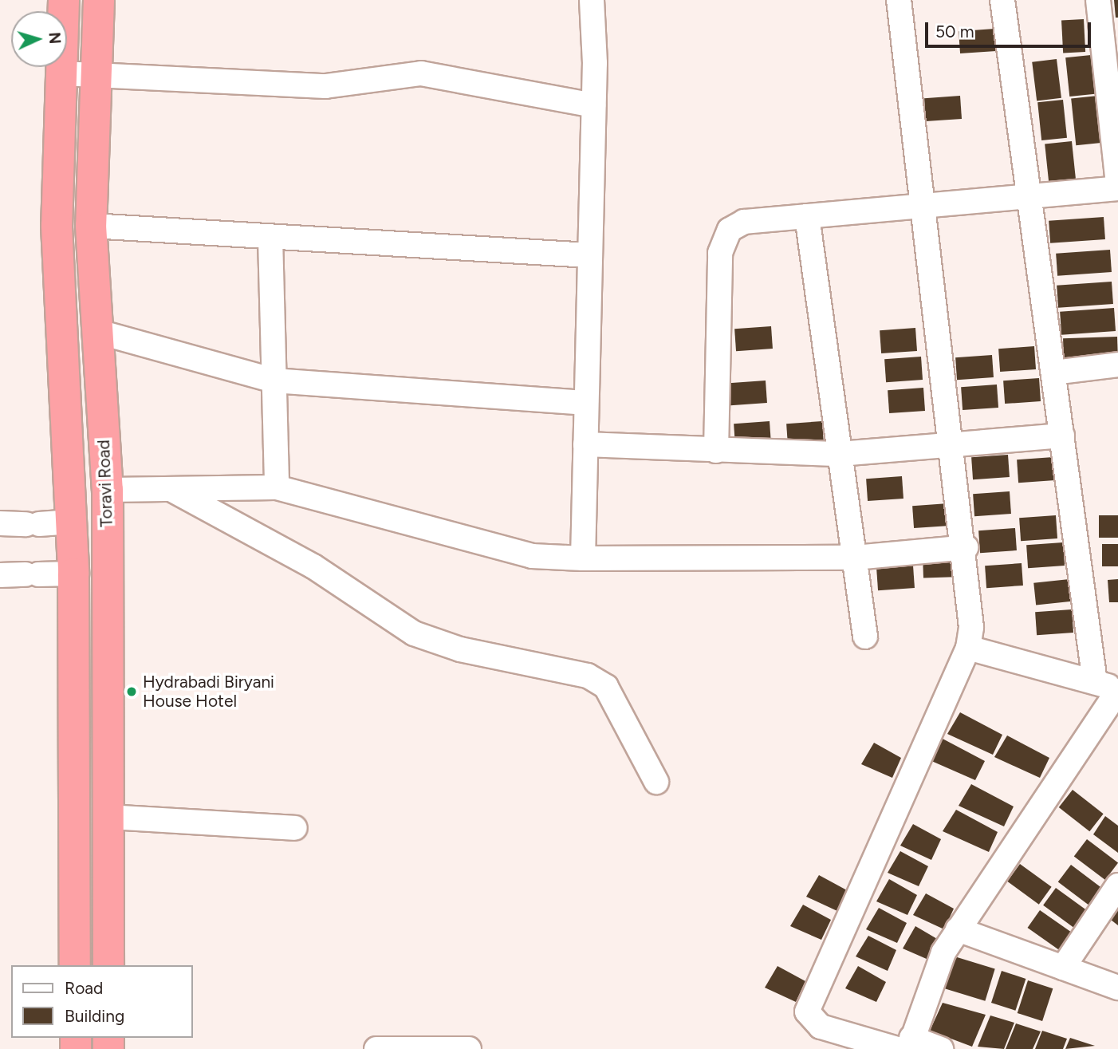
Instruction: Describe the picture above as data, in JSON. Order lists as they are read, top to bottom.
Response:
{
  "streets": {
    "highway": ["Toravi Road"]
  },
  "places": ["Hydrabadi Biryani House Hotel"],
  "legend": ["Road", "Building"],
  "scale_bar": "50 m",
  "north": "right"
}
